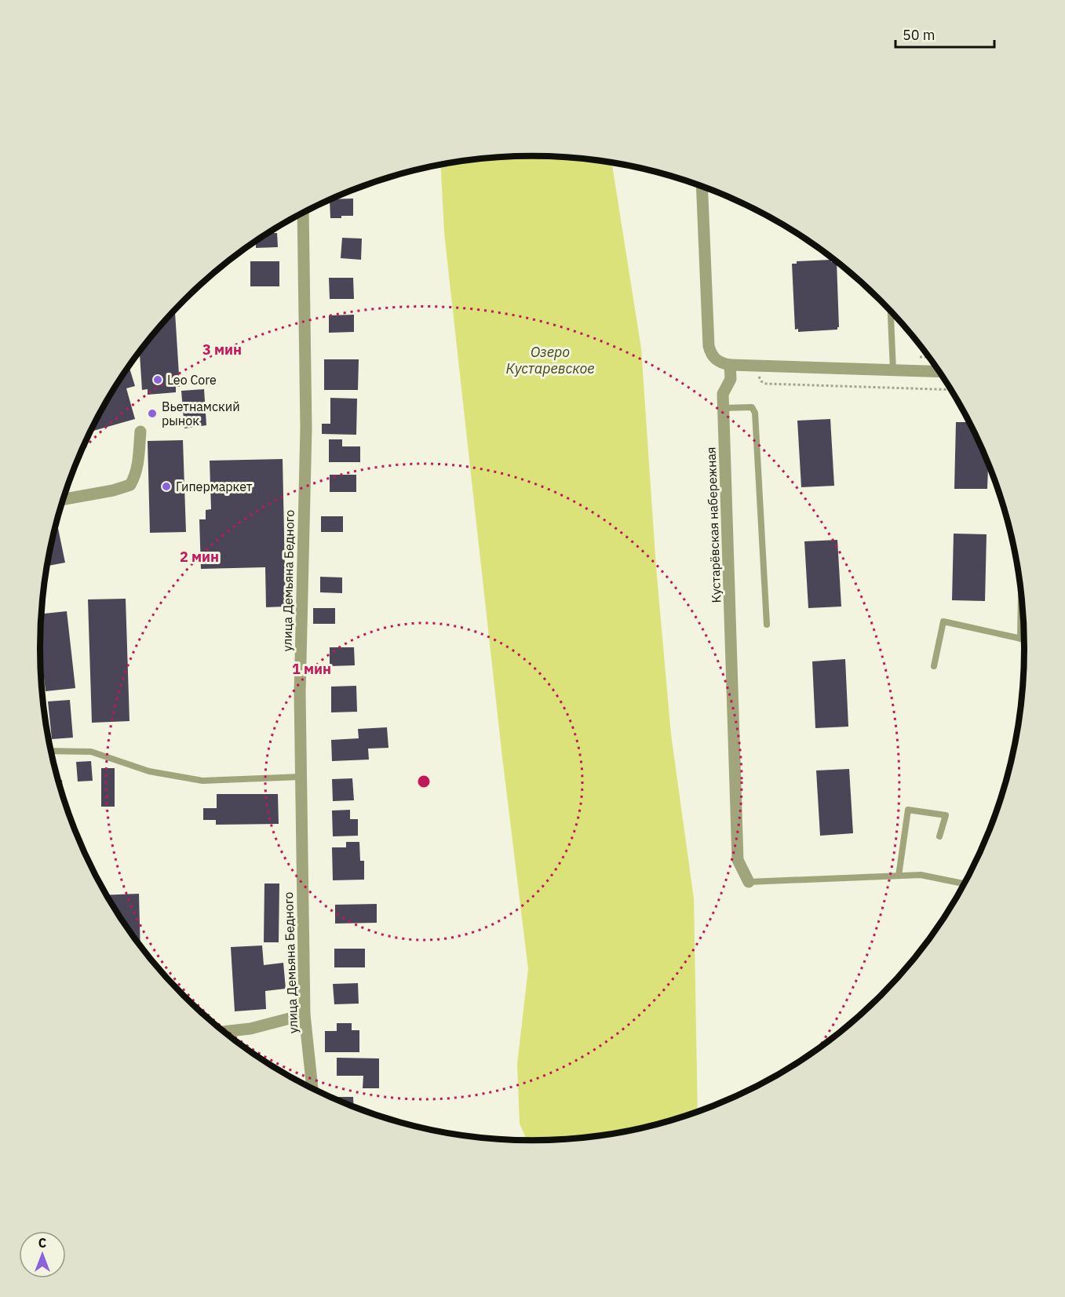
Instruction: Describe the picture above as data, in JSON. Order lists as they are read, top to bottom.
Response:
{
  "streets": {
    "street": ["Кустарёвская набережная", "улица Демьяна Бедного"]
  },
  "water": ["Озеро Кустаревское"],
  "places": ["Leo Core", "Вьетнамский рынок", "Гипермаркет"],
  "scale_bar": "50 m",
  "north": "top",
  "rings": ["3 мин", "2 мин", "1 мин"]
}
